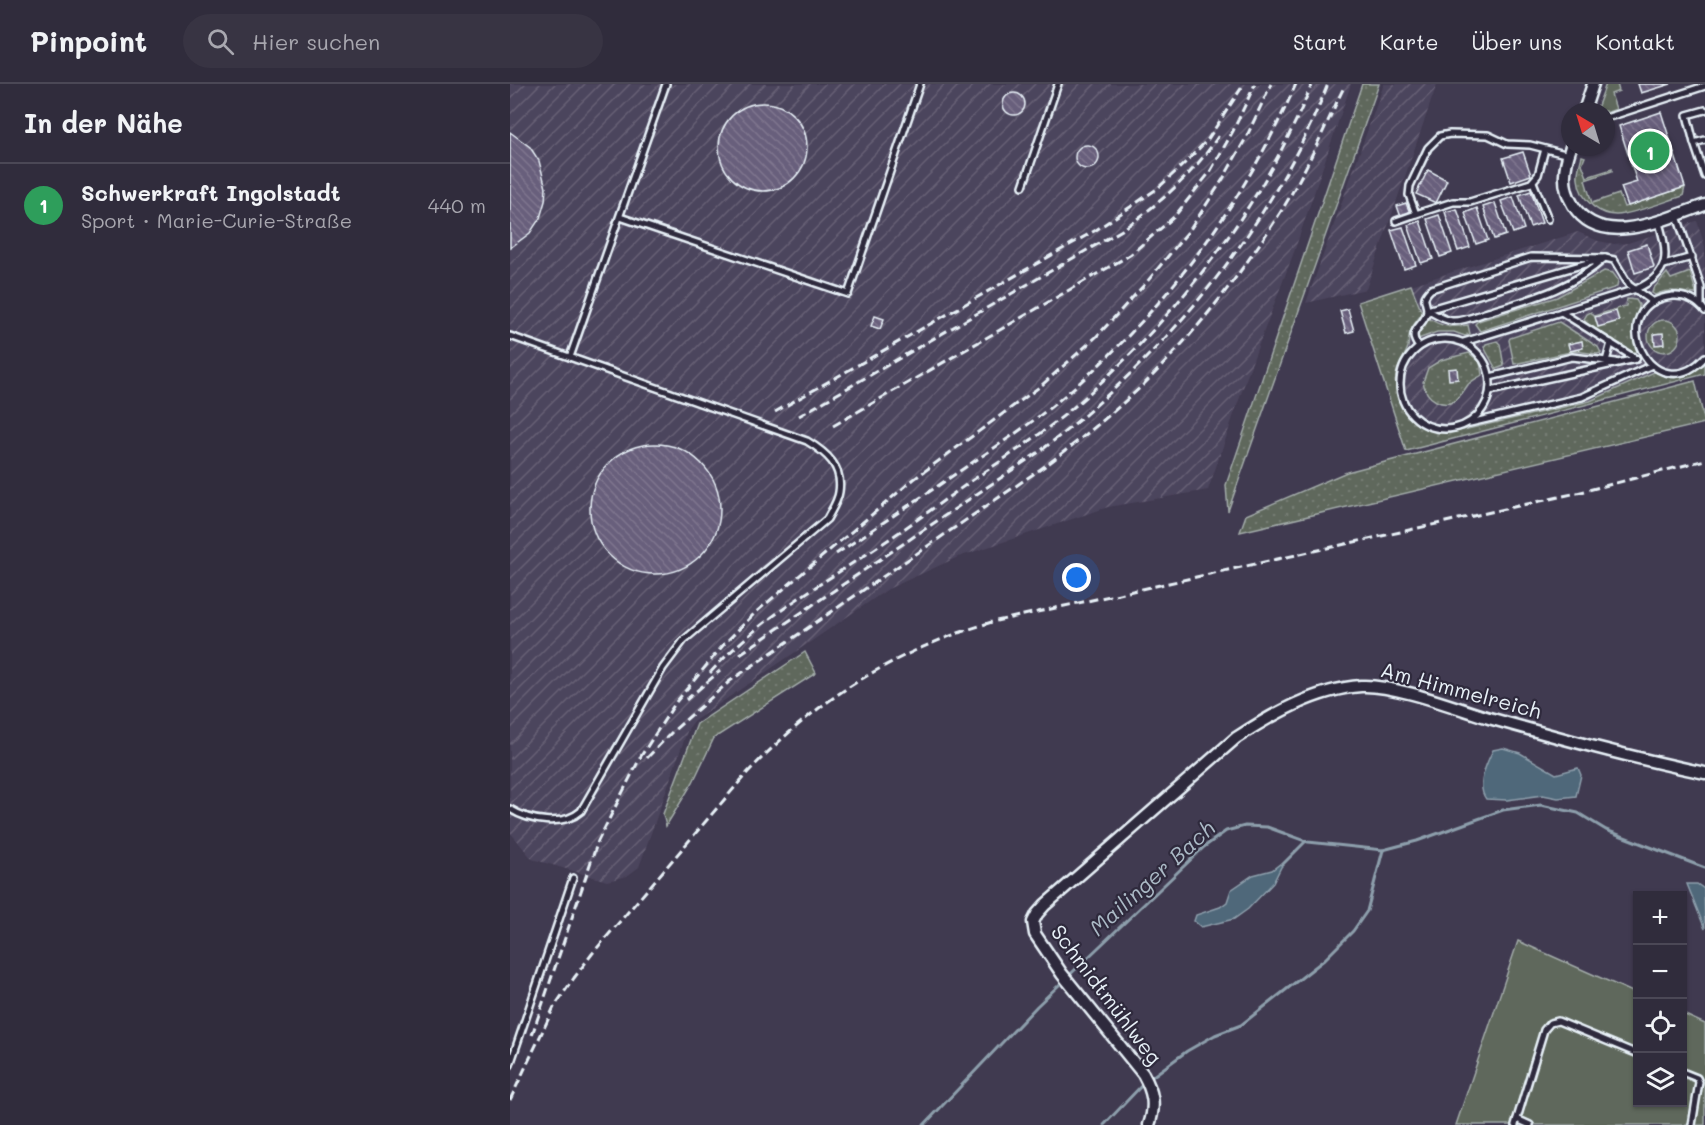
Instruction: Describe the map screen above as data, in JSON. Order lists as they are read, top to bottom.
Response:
{
  "streets": {
    "street": ["Am Himmelreich", "Schmidtmühlweg"]
  },
  "crossings": [
    ["Am Himmelreich", "Schmidtmühlweg"]
  ],
  "water": ["Mailinger Bach"],
  "north": "top left",
  "page": {
    "header": "Pinpoint",
    "search": "Hier suchen",
    "nav": [
      "Start",
      "Karte",
      "Über uns",
      "Kontakt"
    ],
    "heading": "In der Nähe",
    "pins": "1",
    "list": [
      {
        "mark": "1",
        "name": "Schwerkraft Ingolstadt",
        "note": "Sport · Marie-Curie-Straße",
        "value": "440 m"
      }
    ],
    "map_buttons": ["+", "−"]
  }
}
